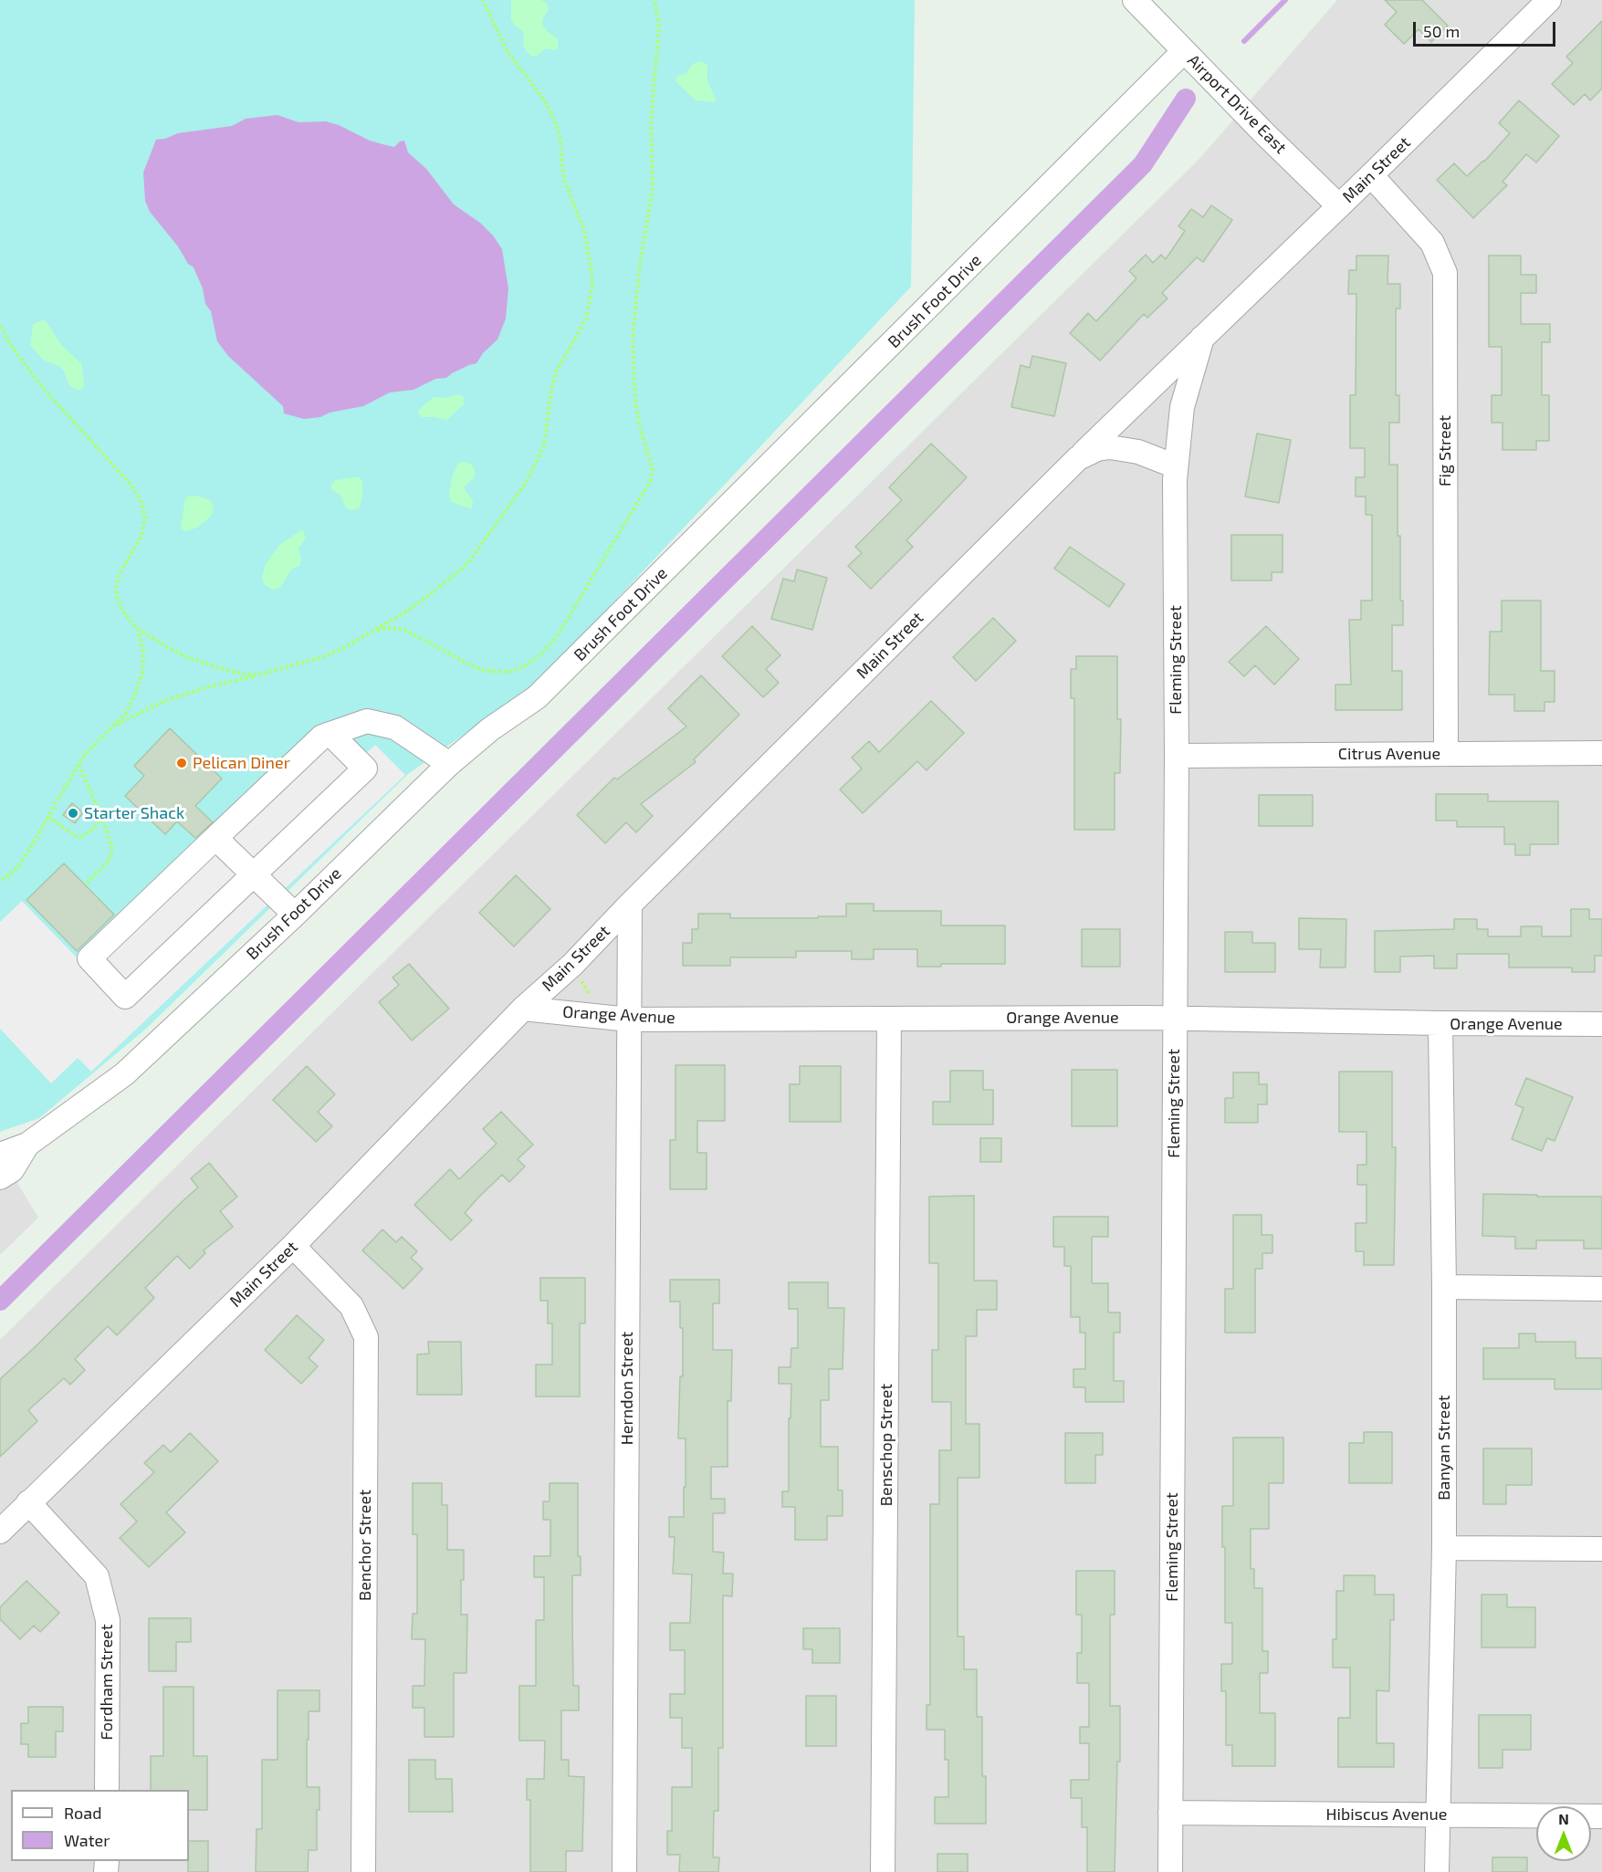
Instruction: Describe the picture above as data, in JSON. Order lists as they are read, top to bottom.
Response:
{
  "streets": {
    "street": [
      "Airport Drive East",
      "Main Street",
      "Brush Foot Drive",
      "Fig Street",
      "Fleming Street",
      "Citrus Avenue",
      "Orange Avenue",
      "Herndon Street",
      "Benschop Street",
      "Banyan Street",
      "Benchor Street",
      "Fordham Street",
      "Hibiscus Avenue"
    ]
  },
  "crossings": [
    ["Airport Drive East", "Main Street"],
    ["Airport Drive East", "Brush Foot Drive"],
    ["Main Street", "Fig Street"],
    ["Main Street", "Fleming Street"],
    ["Main Street", "Orange Avenue"],
    ["Main Street", "Herndon Street"],
    ["Main Street", "Benchor Street"],
    ["Main Street", "Fordham Street"],
    ["Fig Street", "Citrus Avenue"],
    ["Fleming Street", "Citrus Avenue"],
    ["Fleming Street", "Orange Avenue"],
    ["Fleming Street", "Hibiscus Avenue"],
    ["Orange Avenue", "Herndon Street"],
    ["Orange Avenue", "Benschop Street"],
    ["Orange Avenue", "Banyan Street"],
    ["Banyan Street", "Hibiscus Avenue"]
  ],
  "places": ["Pelican Diner", "Starter Shack"],
  "legend": ["Road", "Water"],
  "scale_bar": "50 m",
  "north": "top"
}
